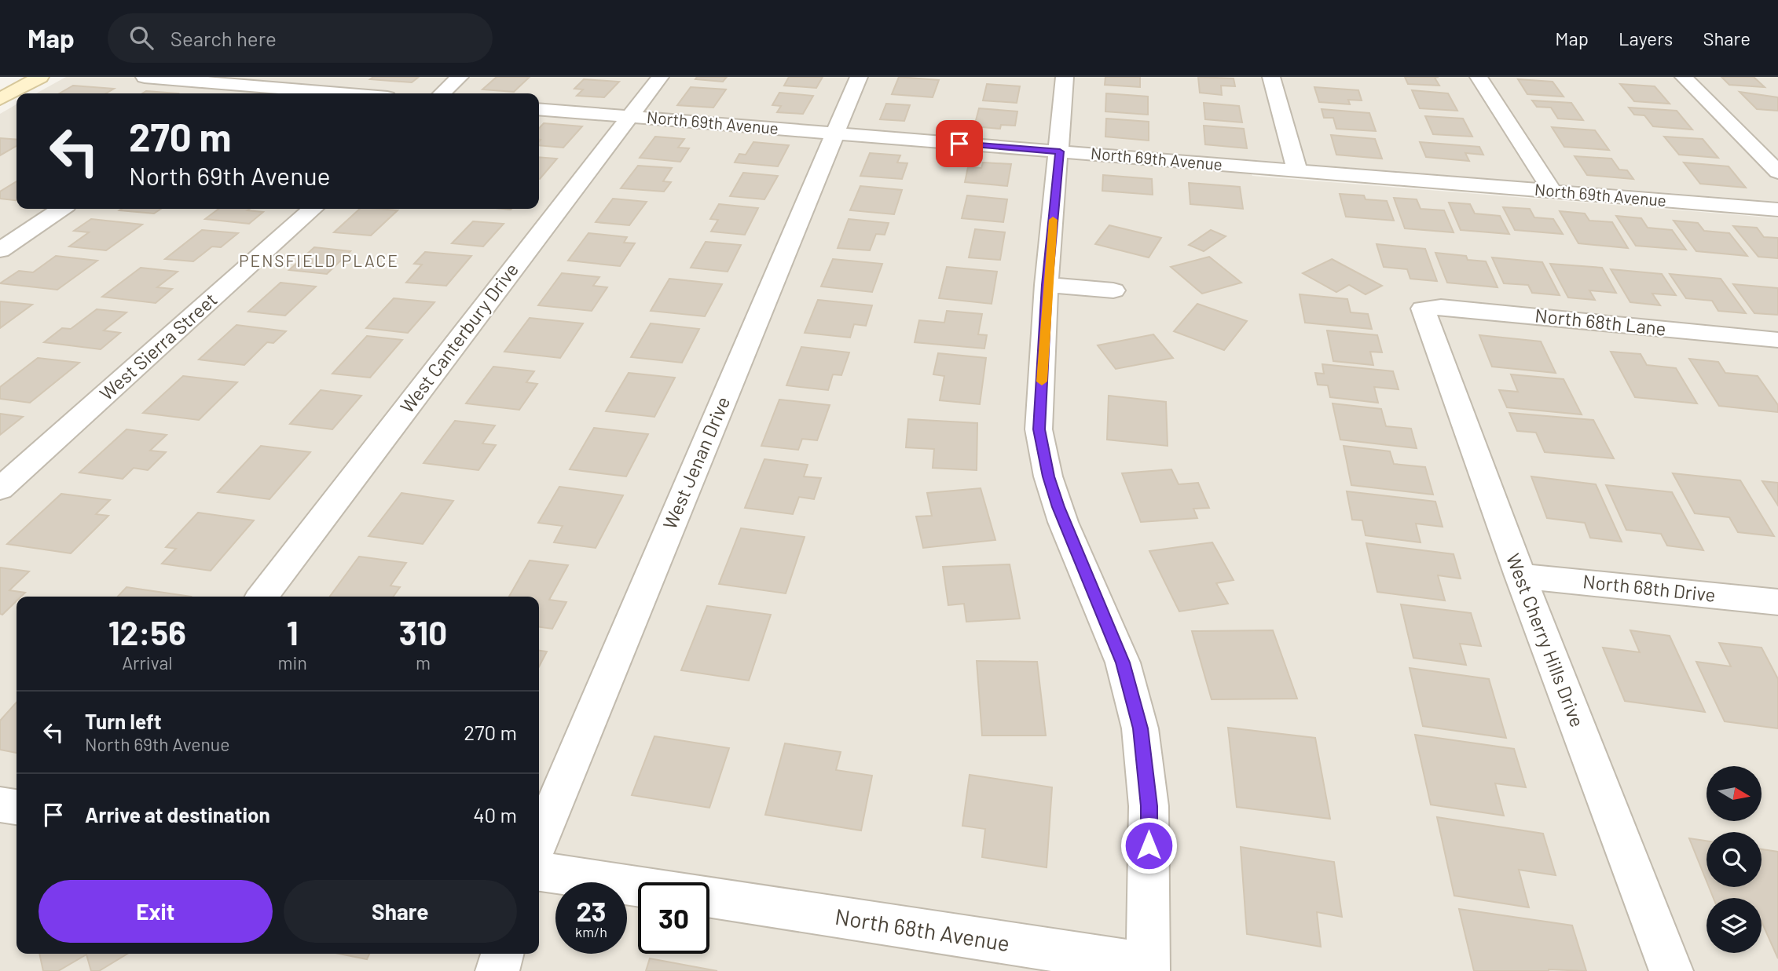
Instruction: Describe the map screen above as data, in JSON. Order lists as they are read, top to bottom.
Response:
{
  "streets": {
    "street": [
      "North 69th Avenue",
      "North 68th Lane",
      "West Canterbury Drive",
      "West Sierra Street",
      "West Jenan Drive",
      "North 68th Drive",
      "West Cherry Hills Drive",
      "North 68th Avenue"
    ]
  },
  "crossings": [
    ["North 69th Avenue", "West Canterbury Drive"],
    ["North 69th Avenue", "West Jenan Drive"],
    ["North 68th Lane", "West Cherry Hills Drive"],
    ["North 68th Drive", "West Cherry Hills Drive"]
  ],
  "districts": ["PENSFIELD PLACE"],
  "north": "right",
  "page": {
    "header": "Map",
    "search": "Search here",
    "nav": ["Map", "Layers", "Share"],
    "turn": ["270 m", "North 69th Avenue"],
    "eta": [
      "12:56",
      "Arrival",
      "1",
      "min",
      "310",
      "m"
    ],
    "list": [
      {
        "name": "Turn left",
        "note": "North 69th Avenue",
        "value": "270 m"
      },
      {
        "name": "Arrive at destination",
        "value": "40 m"
      }
    ],
    "buttons": ["Exit", "Share"],
    "speed": "23 km/h",
    "limit": "30"
  }
}
